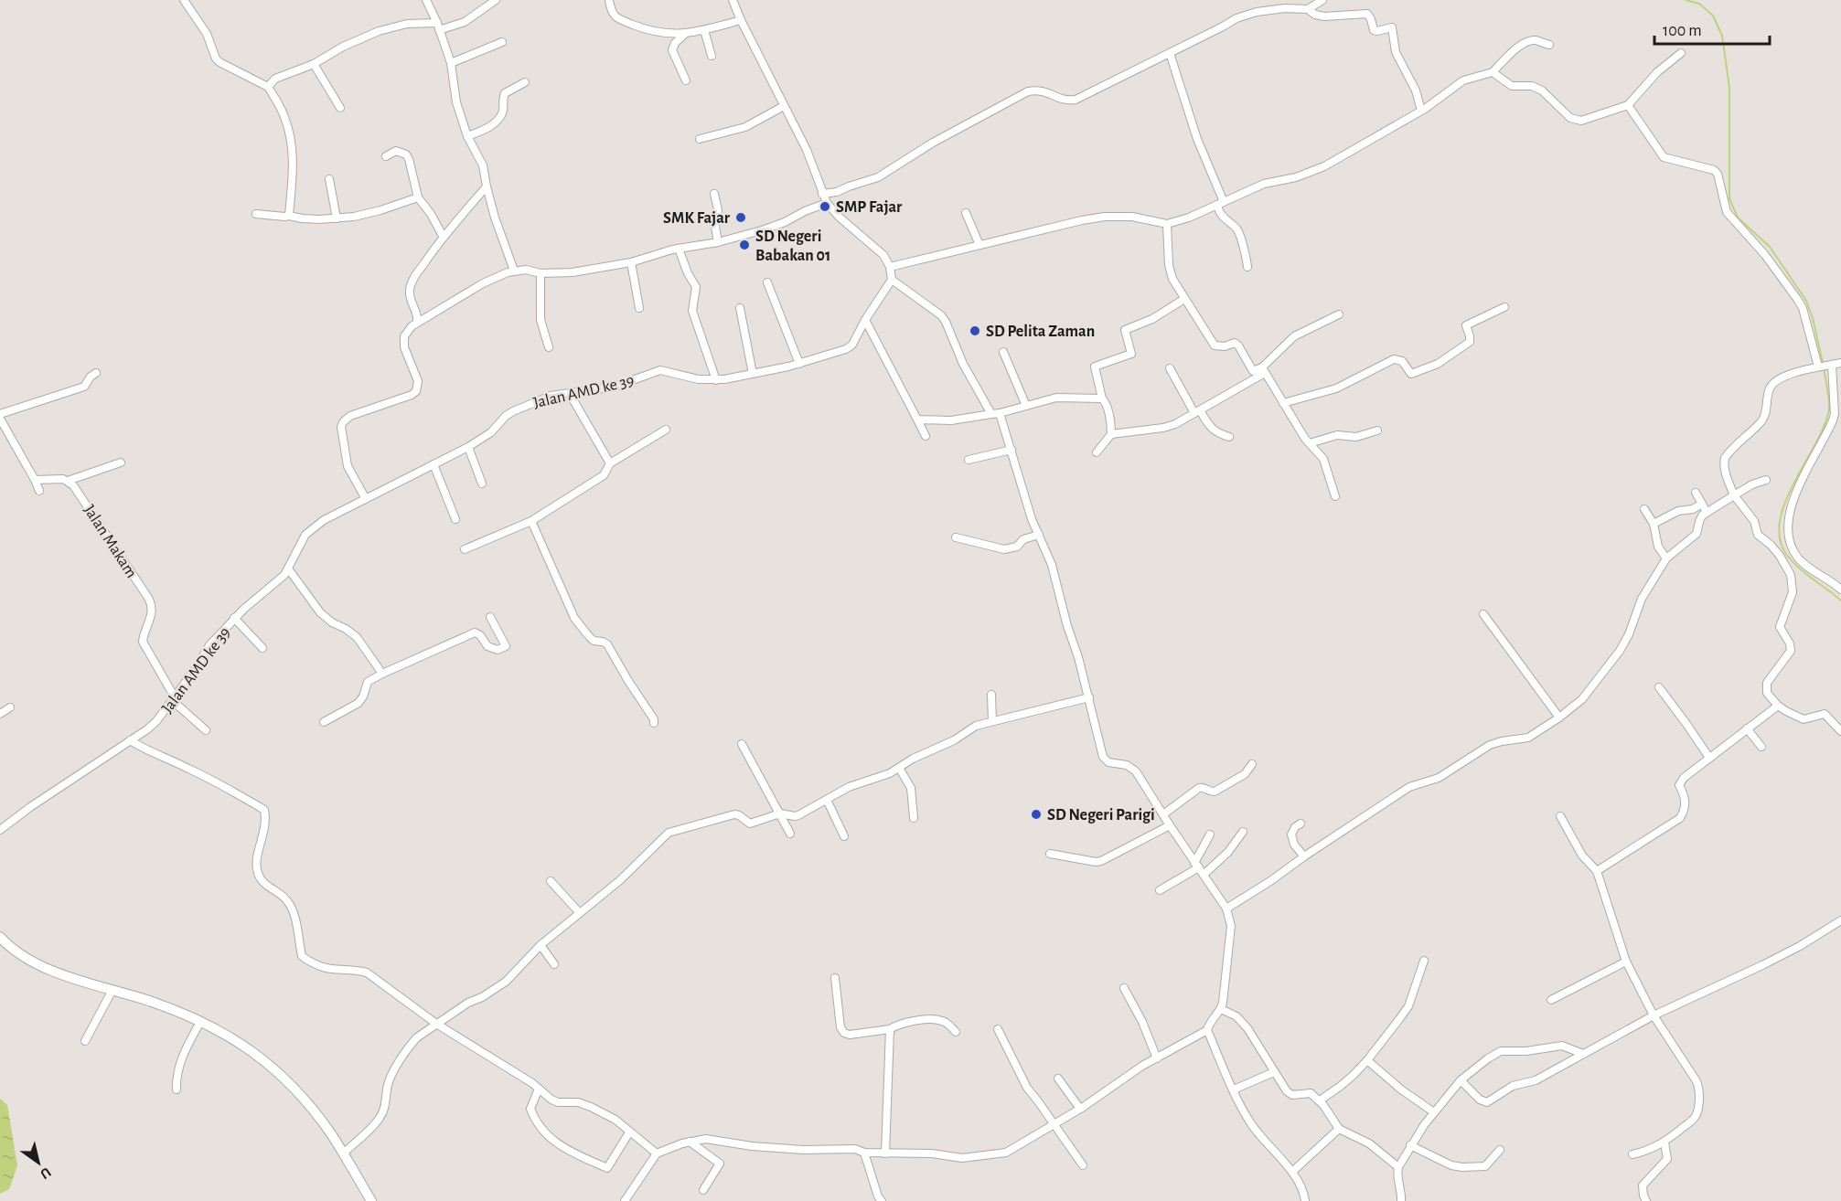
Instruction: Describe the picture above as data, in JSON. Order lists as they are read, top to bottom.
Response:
{
  "streets": {
    "street": ["Jalan AMD ke 39", "Jalan Makam"]
  },
  "crossings": [
    ["Jalan AMD ke 39", "Jalan Makam"]
  ],
  "places": [
    "SMP Fajar",
    "SMK Fajar",
    "SD Negeri Babakan 01",
    "SD Pelita Zaman",
    "SD Negeri Parigi"
  ],
  "scale_bar": "100 m",
  "north": "bottom right"
}
